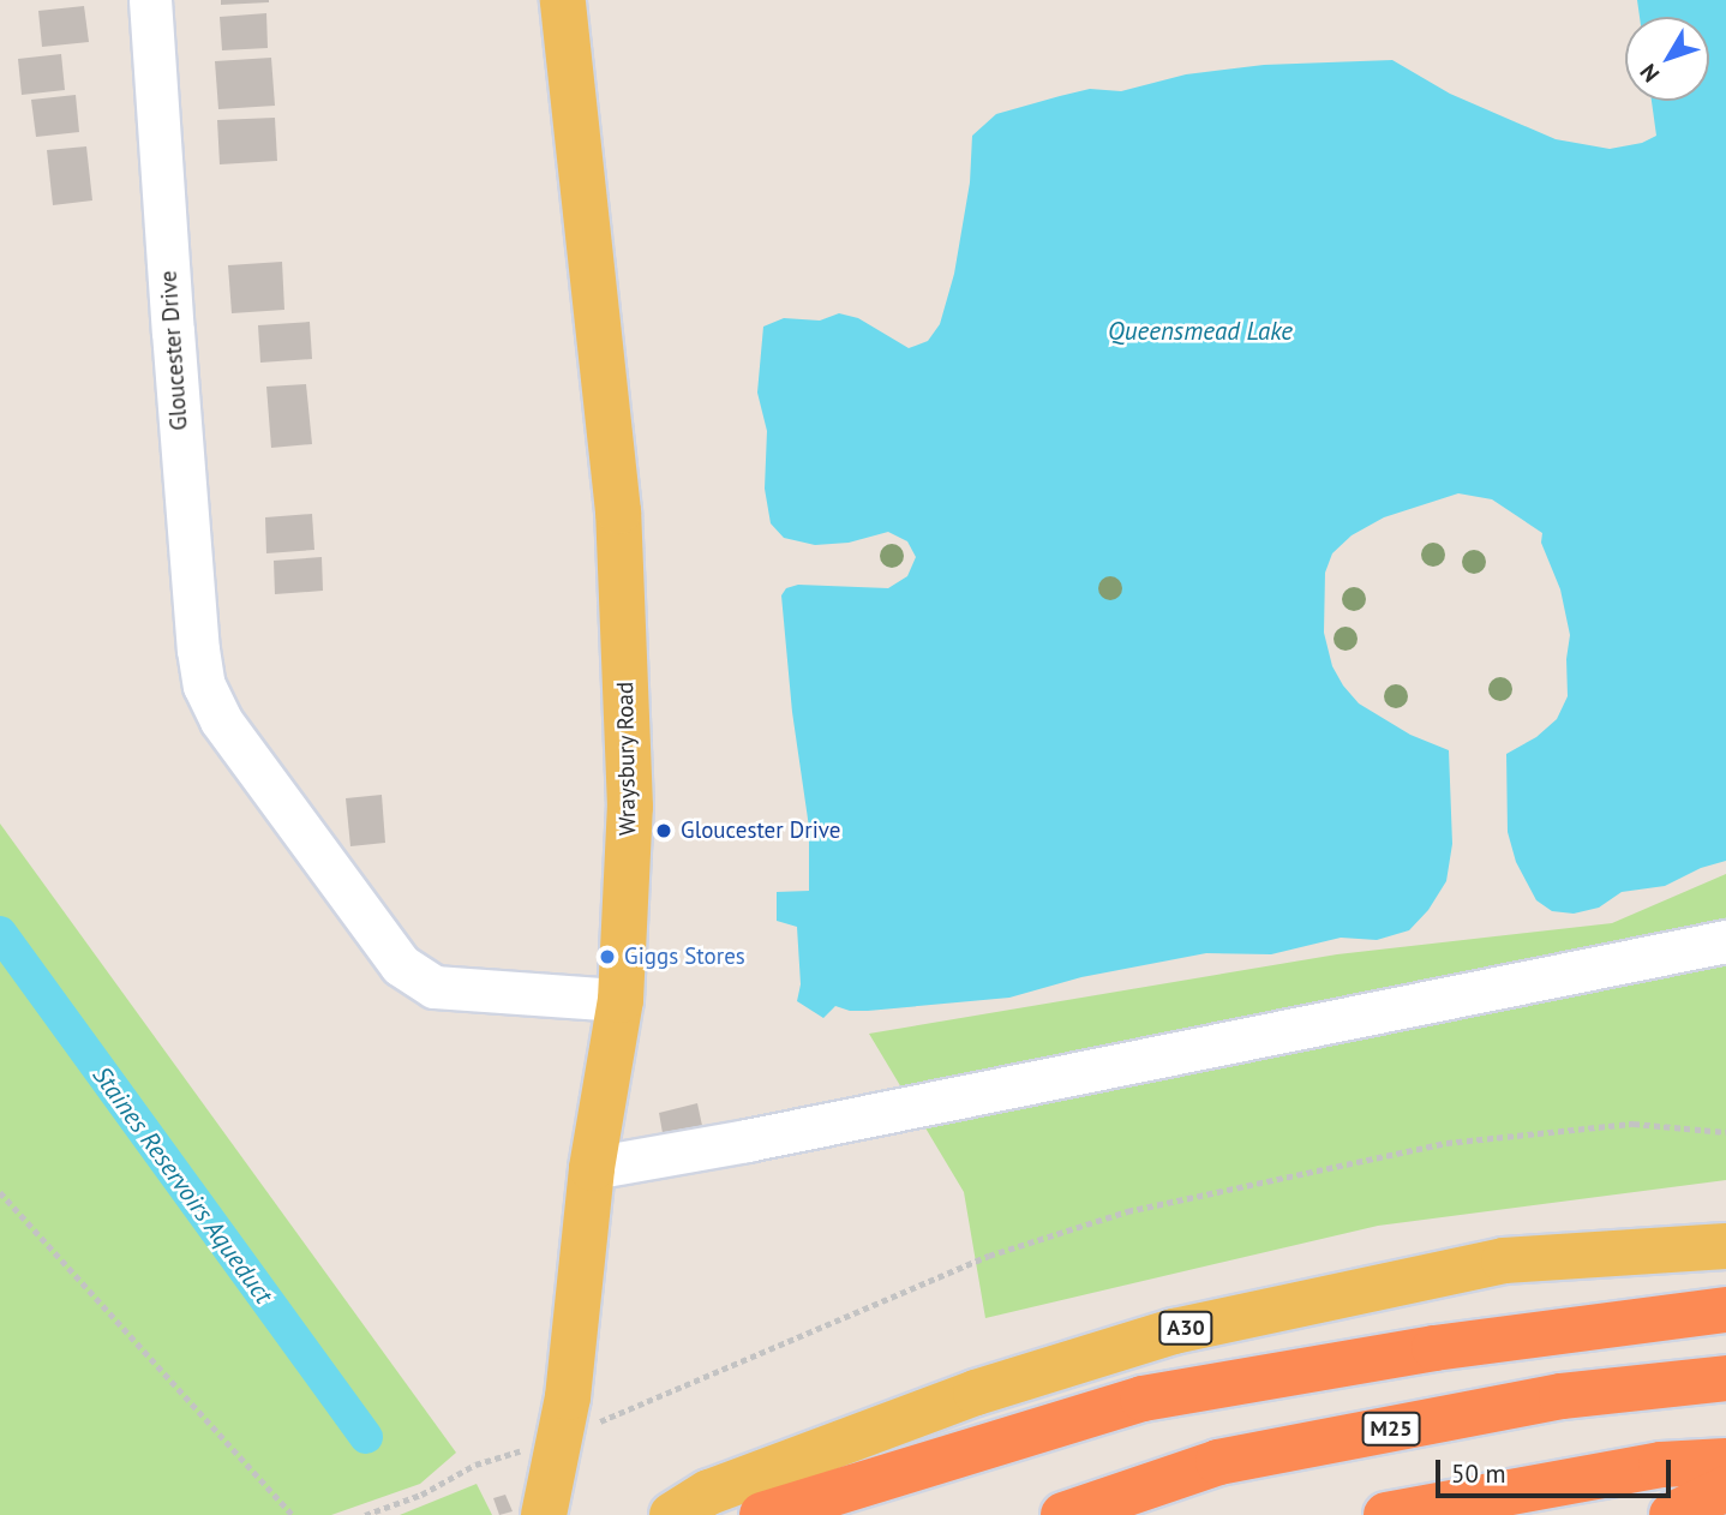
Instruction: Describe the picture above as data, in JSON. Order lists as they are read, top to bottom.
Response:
{
  "streets": {
    "highway": ["M25"],
    "main road": ["Wraysbury Road", "A30"],
    "street": ["Gloucester Drive"]
  },
  "crossings": [
    ["Gloucester Drive", "Wraysbury Road"]
  ],
  "water": ["Queensmead Lake", "Staines Reservoirs Aqueduct"],
  "places": ["Gloucester Drive", "Giggs Stores"],
  "scale_bar": "50 m",
  "north": "bottom left"
}
